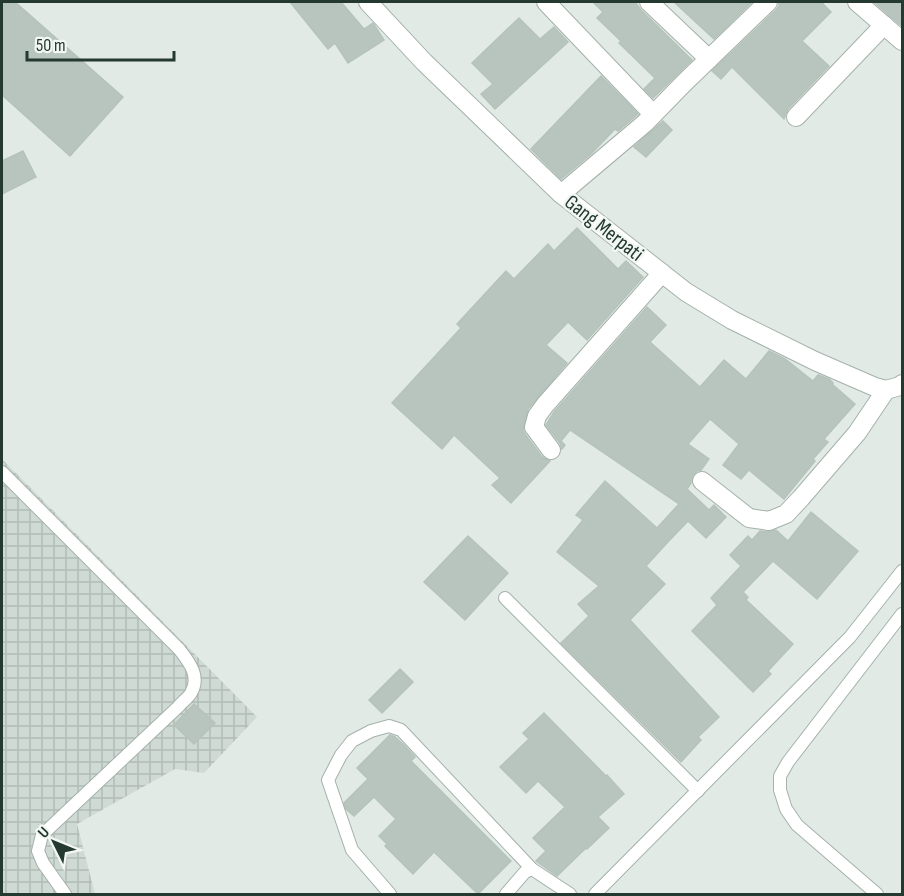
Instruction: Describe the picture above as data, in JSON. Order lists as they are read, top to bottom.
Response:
{
  "streets": {
    "street": ["Gang Merpati"]
  },
  "scale_bar": "50 m",
  "north": "top left"
}
